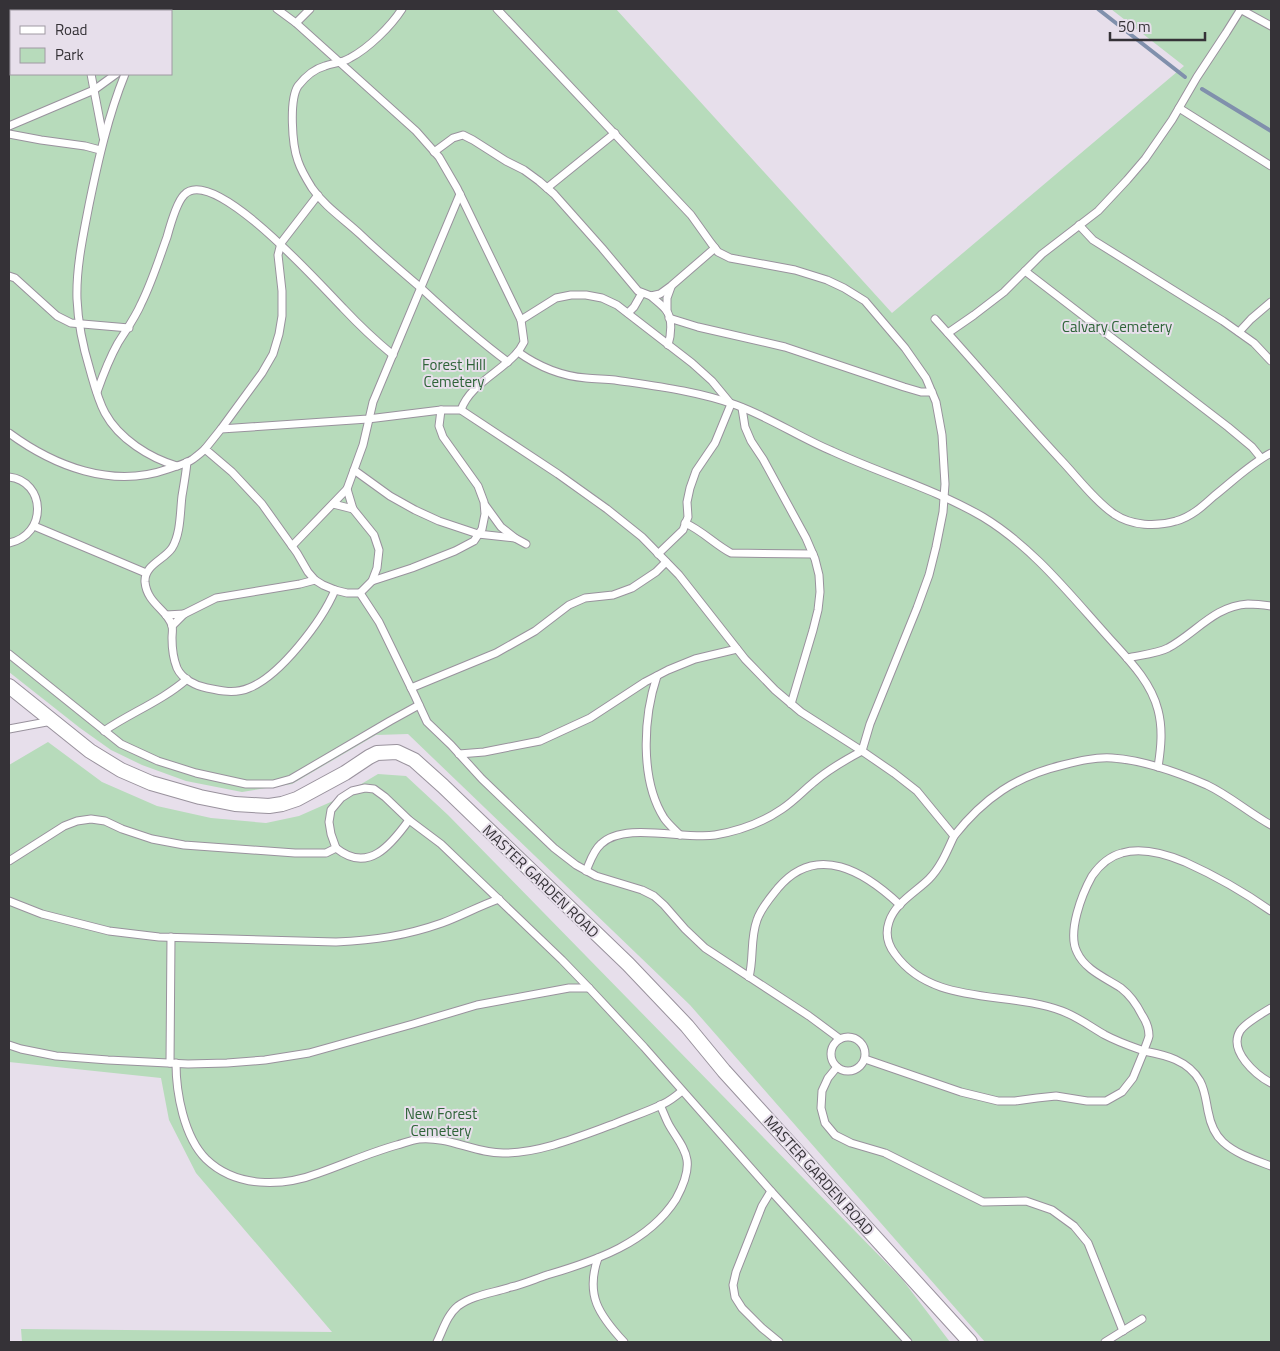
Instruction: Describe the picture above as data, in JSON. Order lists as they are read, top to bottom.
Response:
{
  "streets": {
    "street": ["MASTER GARDEN ROAD"]
  },
  "parks": ["Calvary Cemetery", "Forest Hill Cemetery", "New Forest Cemetery"],
  "legend": ["Road", "Park"],
  "scale_bar": "50 m"
}
